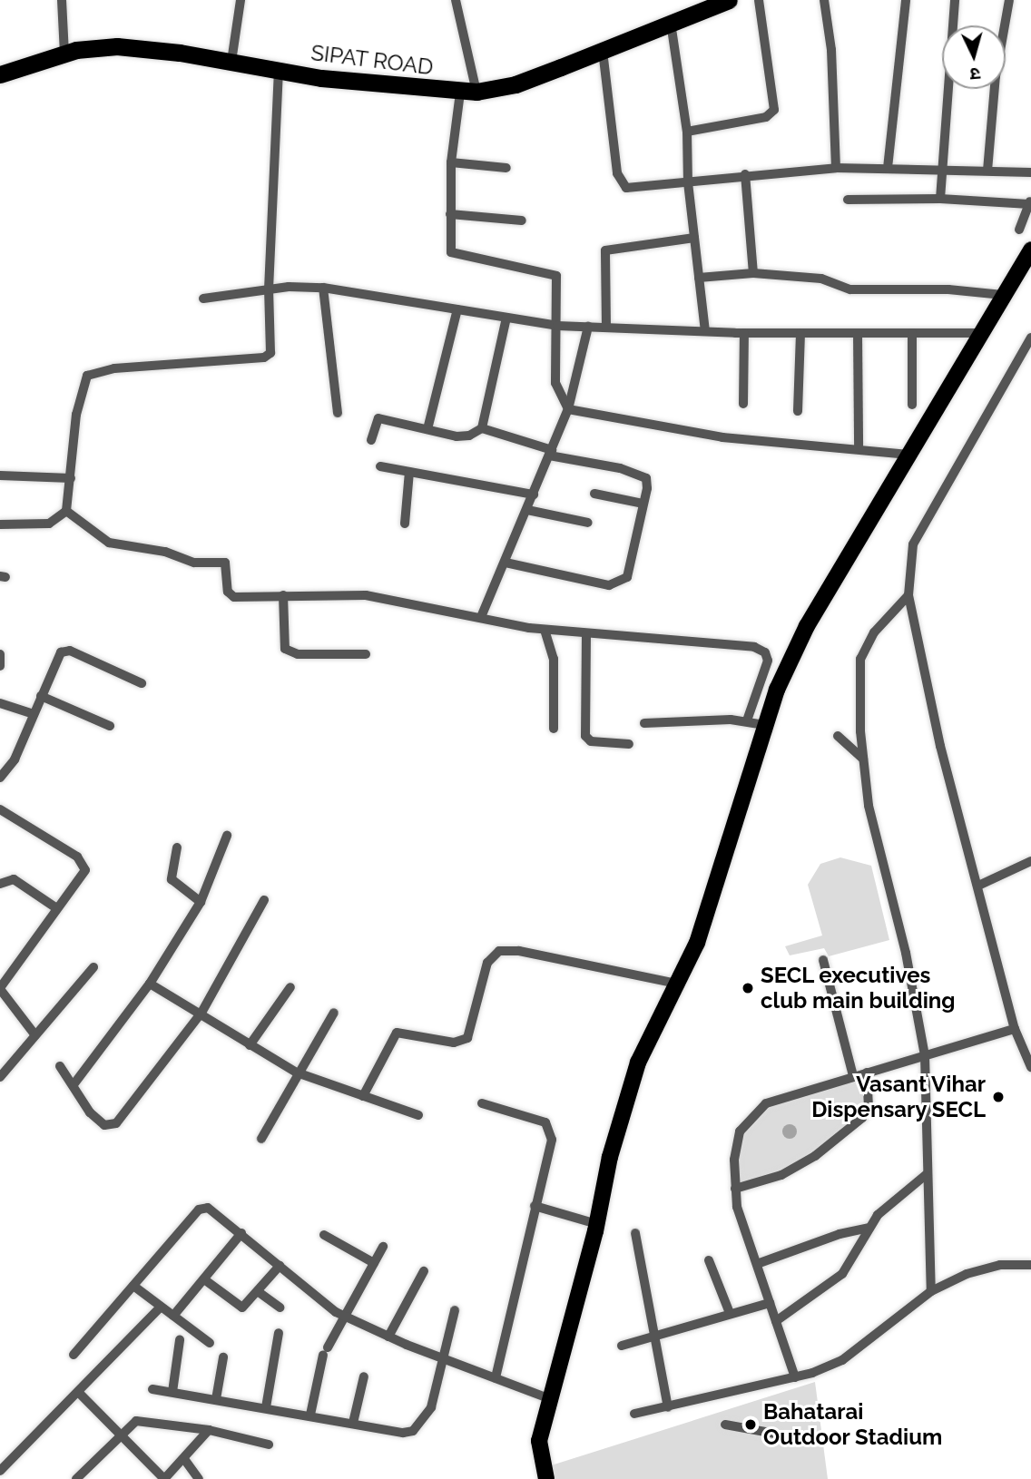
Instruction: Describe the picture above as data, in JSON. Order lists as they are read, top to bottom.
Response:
{
  "streets": {
    "highway": ["SIPAT ROAD"]
  },
  "places": ["SECL executives club main building", "Vasant Vihar Dispensary SECL", "Bahatarai Outdoor Stadium"],
  "north": "bottom"
}
